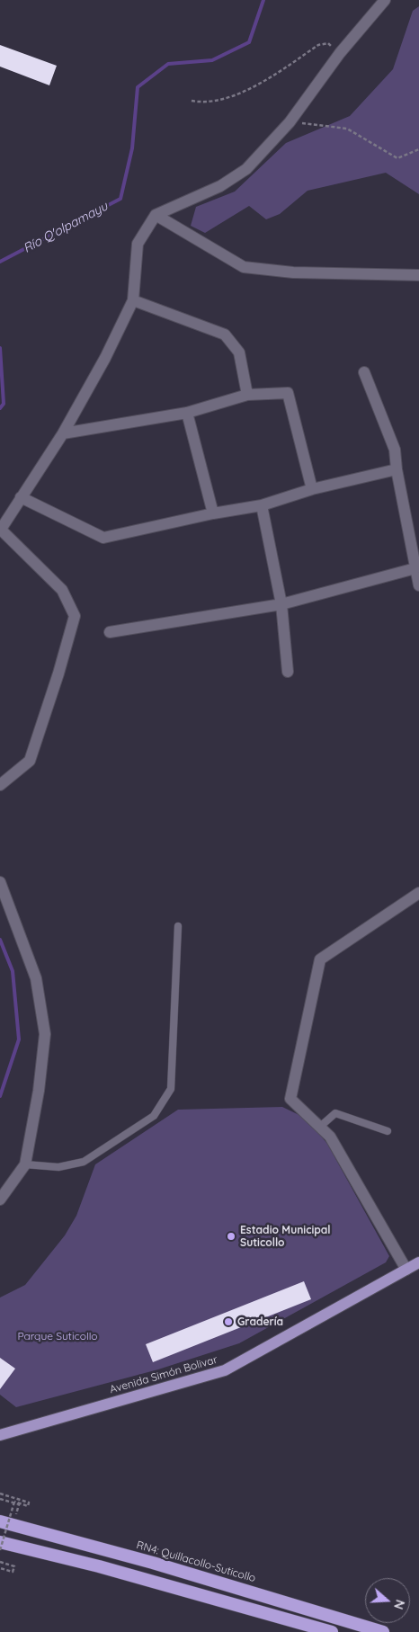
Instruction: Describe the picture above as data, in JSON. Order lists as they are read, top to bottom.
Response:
{
  "streets": {
    "highway": ["RN4: Quillacollo-Suticollo"],
    "main road": ["Avenida Simón Bolivar"]
  },
  "water": ["Río Q'olpamayu"],
  "parks": ["Parque Suticollo"],
  "places": ["Estadio Municipal Suticollo", "Gradería"],
  "north": "right"
}
